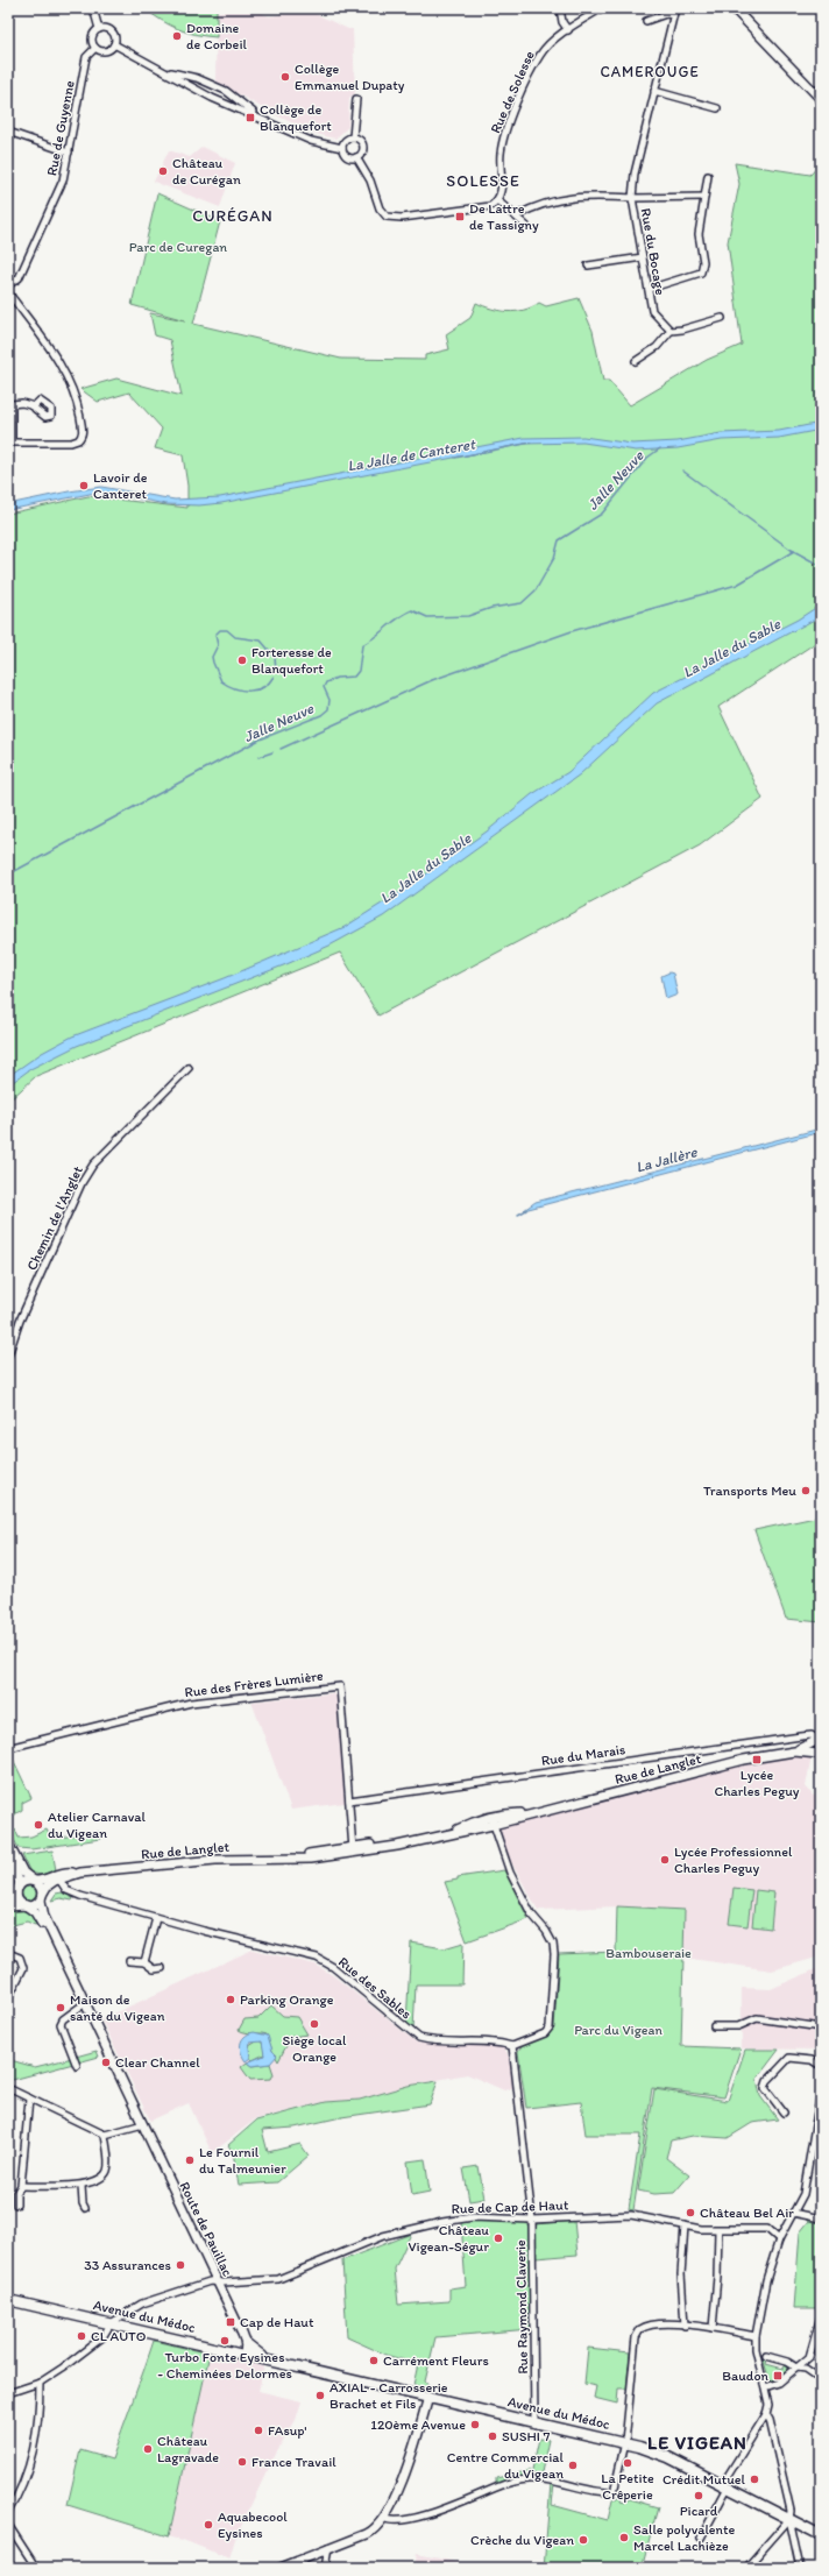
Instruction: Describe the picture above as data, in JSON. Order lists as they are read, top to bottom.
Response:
{
  "streets": {
    "main road": ["Avenue du Médoc"],
    "street": [
      "Rue de Solesse",
      "Rue de Guyenne",
      "Rue du Bocage",
      "Chemin de l'Anglet",
      "Rue des Frères Lumière",
      "Rue du Marais",
      "Rue de Langlet",
      "Rue des Sables",
      "Rue de Cap de Haut",
      "Route de Pauillac",
      "Rue Raymond Claverie"
    ]
  },
  "crossings": [
    ["Rue des Frères Lumière", "Rue du Marais"],
    ["Rue des Frères Lumière", "Rue de Langlet"],
    ["Rue du Marais", "Rue de Langlet"],
    ["Rue de Langlet", "Rue des Sables"],
    ["Rue de Langlet", "Route de Pauillac"],
    ["Rue de Cap de Haut", "Route de Pauillac"],
    ["Rue de Cap de Haut", "Rue Raymond Claverie"],
    ["Rue de Cap de Haut", "Avenue du Médoc"],
    ["Route de Pauillac", "Avenue du Médoc"],
    ["Rue Raymond Claverie", "Avenue du Médoc"]
  ],
  "districts": [
    "CAMEROUGE",
    "SOLESSE",
    "CURÉGAN",
    "LE VIGEAN"
  ],
  "water": [
    "La Jalle de Canteret",
    "Jalle Neuve",
    "La Jalle du Sable",
    "La Jallère"
  ],
  "parks": ["Parc de Curegan", "Bambouseraie", "Parc du Vigean"],
  "places": {
    "other": [
      "Domaine de Corbeil",
      "Collège Emmanuel Dupaty",
      "Château de Curégan",
      "Lavoir de Canteret",
      "Forteresse de Blanquefort",
      "Transports Meu",
      "Atelier Carnaval du Vigean",
      "Lycée Professionnel Charles Peguy",
      "Parking Orange",
      "Maison de santé du Vigean",
      "Siège local Orange",
      "Clear Channel",
      "Le Fournil du Talmeunier",
      "Château Bel Air",
      "Château Vigean-Ségur",
      "33 Assurances",
      "CL AUTO",
      "Turbo Fonte Eysines - Cheminées Delormes",
      "Carrément Fleurs",
      "AXIAL - Carrosserie Brachet et Fils",
      "120ème Avenue",
      "FAsup'",
      "SUSHI 7",
      "Château Lagravade",
      "France Travail",
      "La Petite Crêperie",
      "Centre Commercial du Vigean",
      "Crédit Mutuel",
      "Picard",
      "Aquabecool Eysines",
      "Salle polyvalente Marcel Lachièze",
      "Crèche du Vigean"
    ],
    "transit": [
      "Collège de Blanquefort",
      "De Lattre de Tassigny",
      "Lycée Charles Peguy",
      "Cap de Haut",
      "Baudon"
    ]
  }
}
